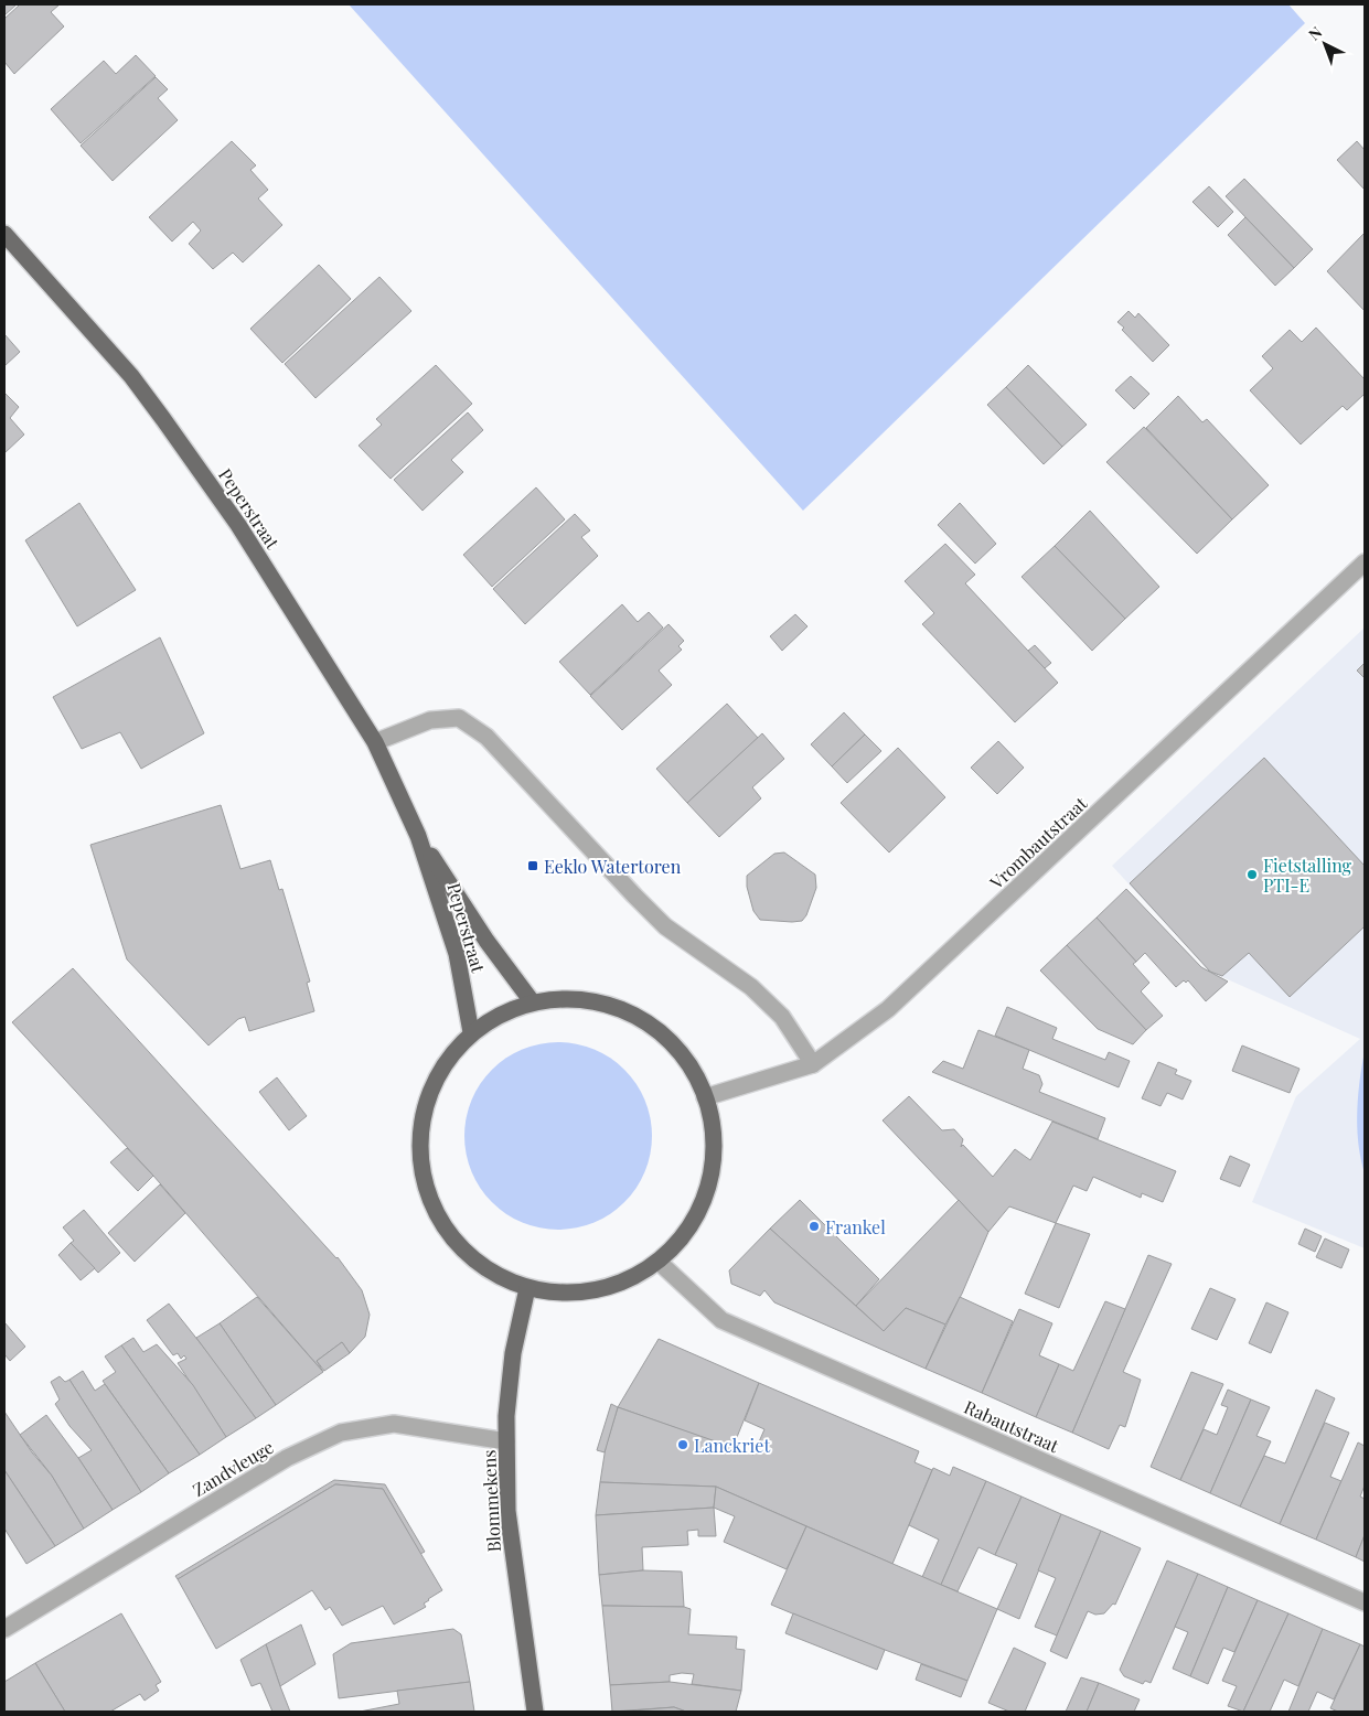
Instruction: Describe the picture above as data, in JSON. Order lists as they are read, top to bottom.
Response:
{
  "streets": {
    "main road": ["Peperstraat", "Blommekens"],
    "street": ["Vrombautstraat", "Rabautstraat", "Zandvleuge"]
  },
  "crossings": [
    ["Zandvleuge", "Blommekens"]
  ],
  "places": {
    "transit": ["Eeklo Watertoren"],
    "other": ["Fietstalling PTI-E", "Frankel", "Lanckriet"]
  },
  "north": "top left"
}
